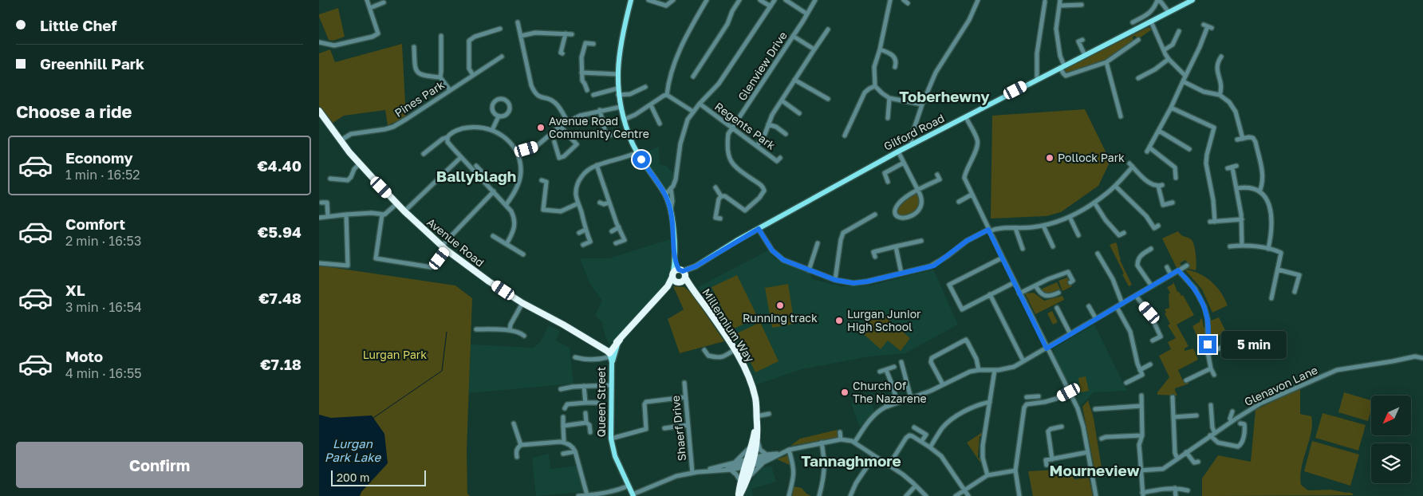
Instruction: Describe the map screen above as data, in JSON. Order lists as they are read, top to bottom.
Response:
{
  "streets": {
    "highway": ["Avenue Road", "Millennium Way"],
    "main road": ["Gilford Road", "Queen Street"],
    "street": [
      "Glenview Drive",
      "Pines Park",
      "Regents Park",
      "Glenavon Lane",
      "Shaerf Drive"
    ]
  },
  "crossings": [
    ["Glenview Drive", "Regents Park"],
    ["Pines Park", "Avenue Road"],
    ["Gilford Road", "Millennium Way"],
    ["Avenue Road", "Queen Street"]
  ],
  "districts": [
    "Toberhewny",
    "Ballyblagh",
    "Tannaghmore",
    "Mourneview"
  ],
  "water": ["Lurgan Park Lake"],
  "parks": ["Lurgan Park"],
  "places": [
    "Avenue Road Community Centre",
    "Pollock Park",
    "Running track",
    "Lurgan Junior High School",
    "Church Of The Nazarene"
  ],
  "scale_bar": "200 m",
  "north": "bottom left",
  "page": {
    "banner": ["Little Chef", "Greenhill Park"],
    "heading": "Choose a ride",
    "list": [
      {
        "name": "Economy",
        "note": "1 min · 16:52",
        "value": "€4.40"
      },
      {
        "name": "Comfort",
        "note": "2 min · 16:53",
        "value": "€5.94"
      },
      {
        "name": "XL",
        "note": "3 min · 16:54",
        "value": "€7.48"
      },
      {
        "name": "Moto",
        "note": "4 min · 16:55",
        "value": "€7.18"
      }
    ],
    "bubble": "5 min",
    "buttons": "Confirm",
    "scale": "200 m"
  }
}
